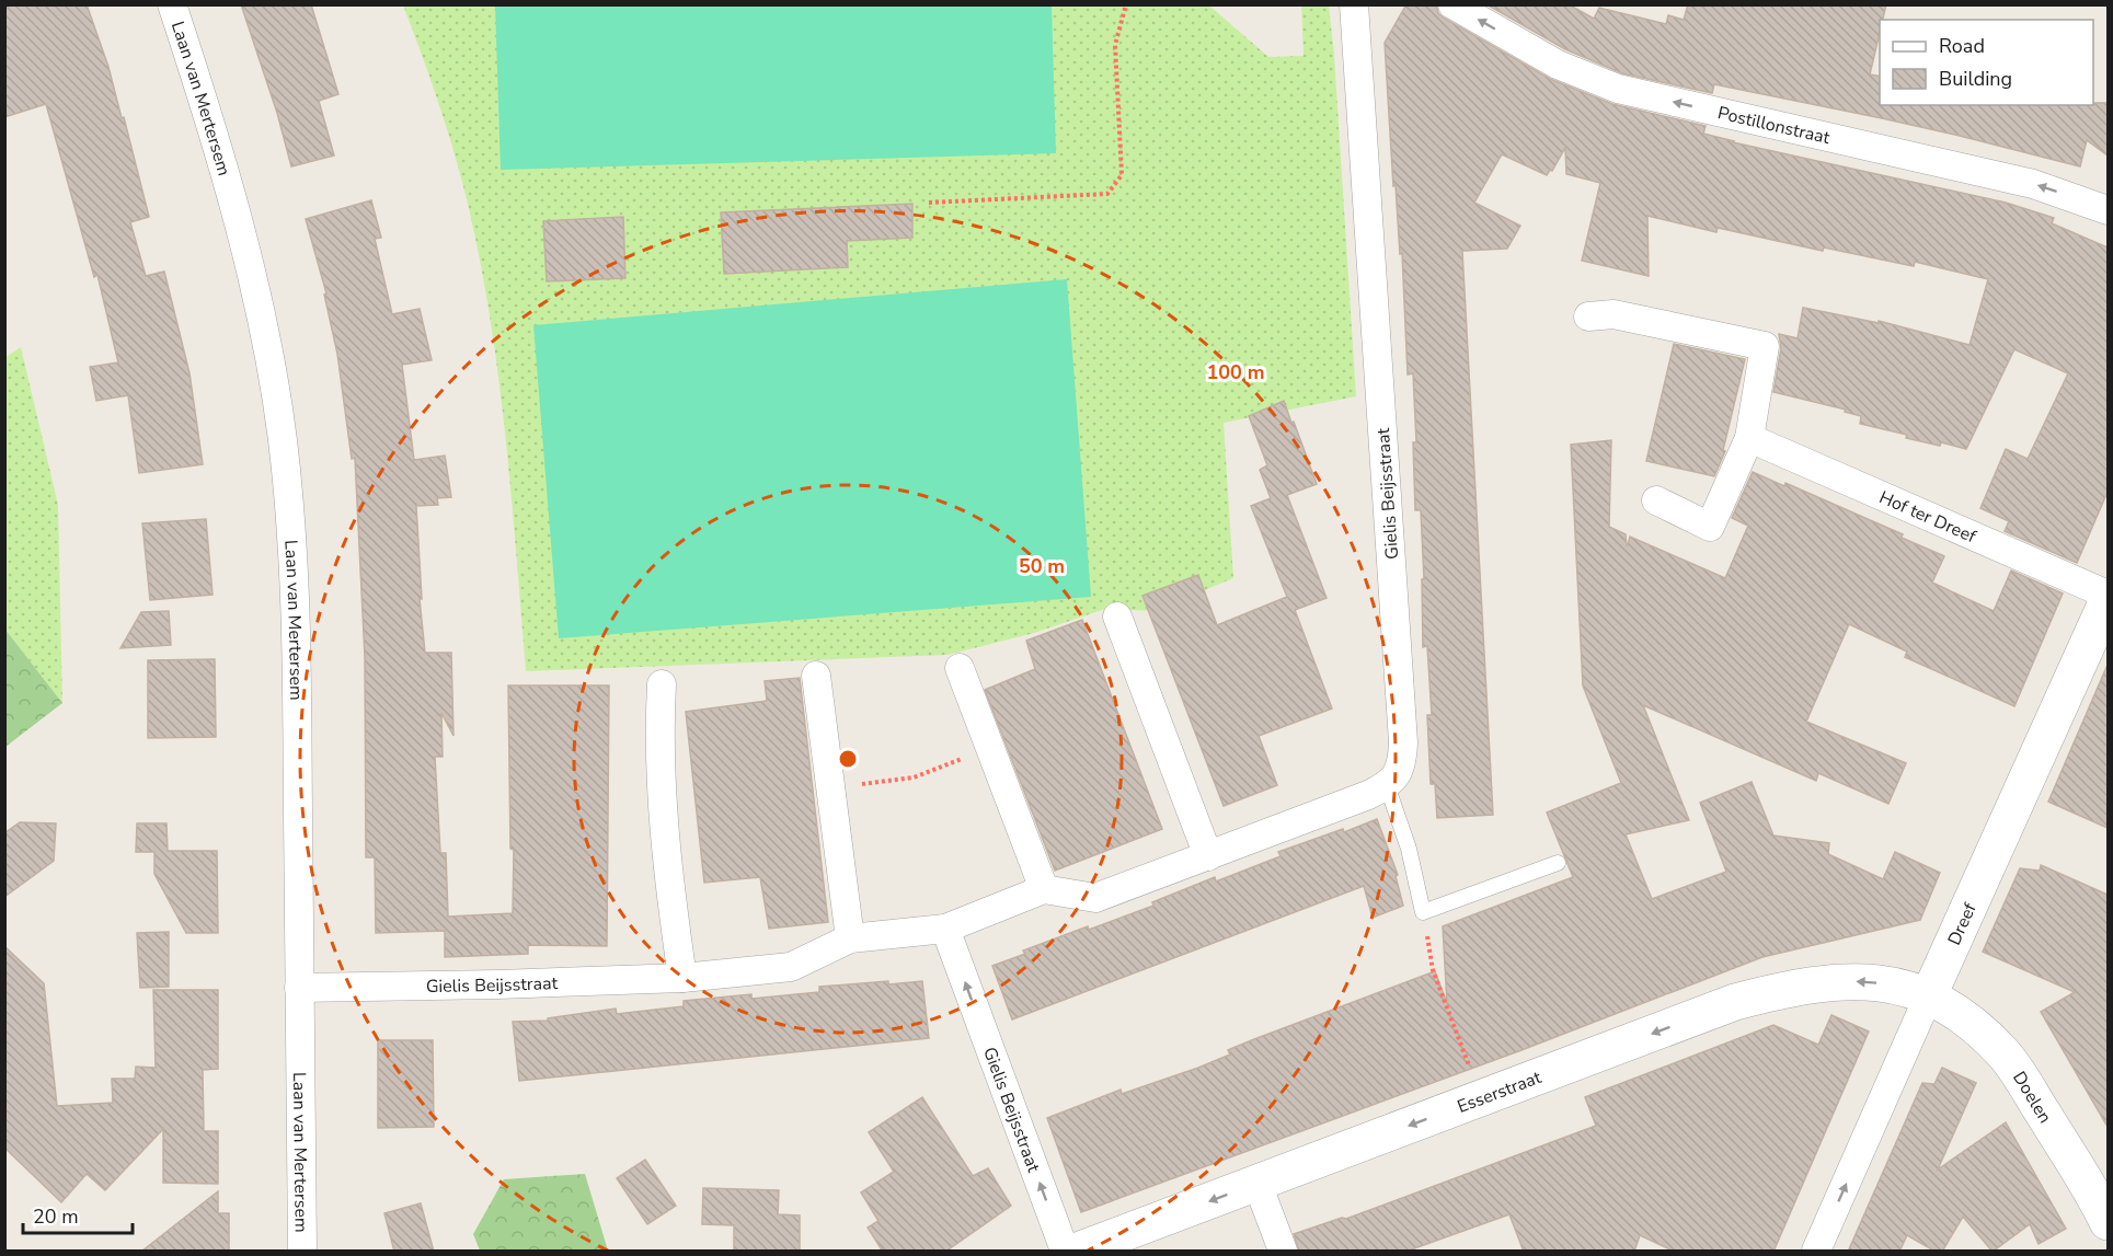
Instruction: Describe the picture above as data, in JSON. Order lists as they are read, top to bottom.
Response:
{
  "streets": {
    "street": [
      "Laan van Mertersem",
      "Postillonstraat",
      "Gielis Beijsstraat",
      "Hof ter Dreef",
      "Dreef",
      "Esserstraat",
      "Doelen"
    ]
  },
  "crossings": [
    ["Laan van Mertersem", "Gielis Beijsstraat"],
    ["Dreef", "Esserstraat"],
    ["Dreef", "Doelen"],
    ["Esserstraat", "Doelen"]
  ],
  "one_way": ["Postillonstraat", "Dreef"],
  "legend": ["Road", "Building"],
  "scale_bar": "20 m",
  "rings": ["100 m", "50 m"]
}
